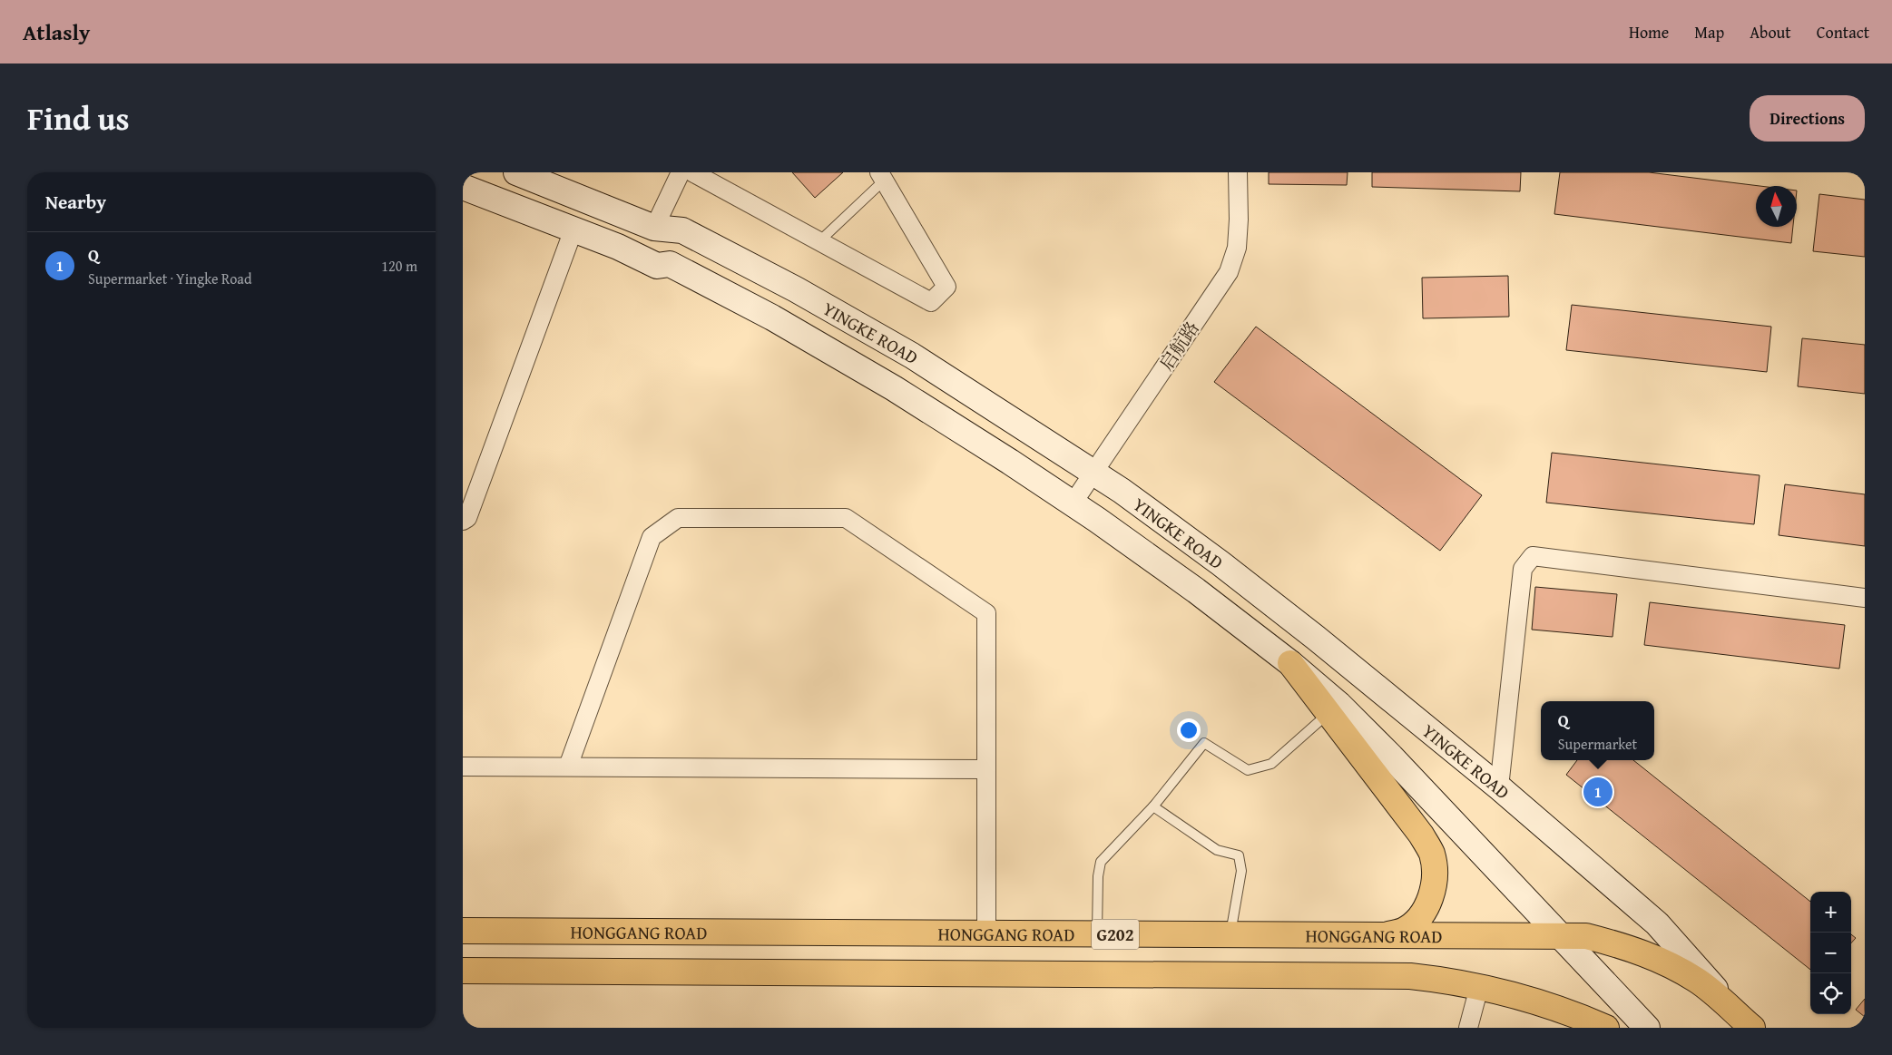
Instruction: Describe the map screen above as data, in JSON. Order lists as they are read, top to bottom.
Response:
{
  "streets": {
    "highway": ["HONGGANG ROAD", "G202"],
    "main road": ["YINGKE ROAD"],
    "street": ["启航路"]
  },
  "crossings": [
    ["YINGKE ROAD", "启航路"],
    ["YINGKE ROAD", "HONGGANG ROAD"]
  ],
  "north": "top",
  "page": {
    "header": "Atlasly",
    "nav": [
      "Home",
      "Map",
      "About",
      "Contact"
    ],
    "title": "Find us",
    "buttons": "Directions",
    "heading": "Nearby",
    "list": [
      {
        "mark": "1",
        "name": "Q",
        "note": "Supermarket · Yingke Road",
        "value": "120 m"
      }
    ],
    "popup": ["Q", "Supermarket"],
    "pins": "1",
    "map_buttons": ["+", "−"]
  }
}
